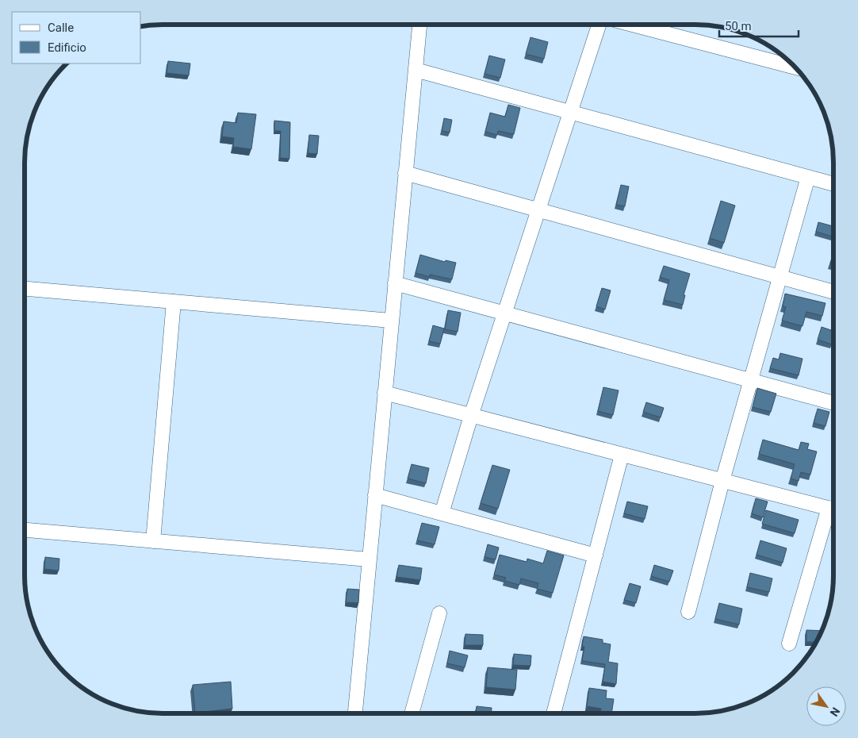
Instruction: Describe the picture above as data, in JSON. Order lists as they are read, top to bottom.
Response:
{
  "legend": ["Calle", "Edificio"],
  "scale_bar": "50 m",
  "north": "bottom right"
}
